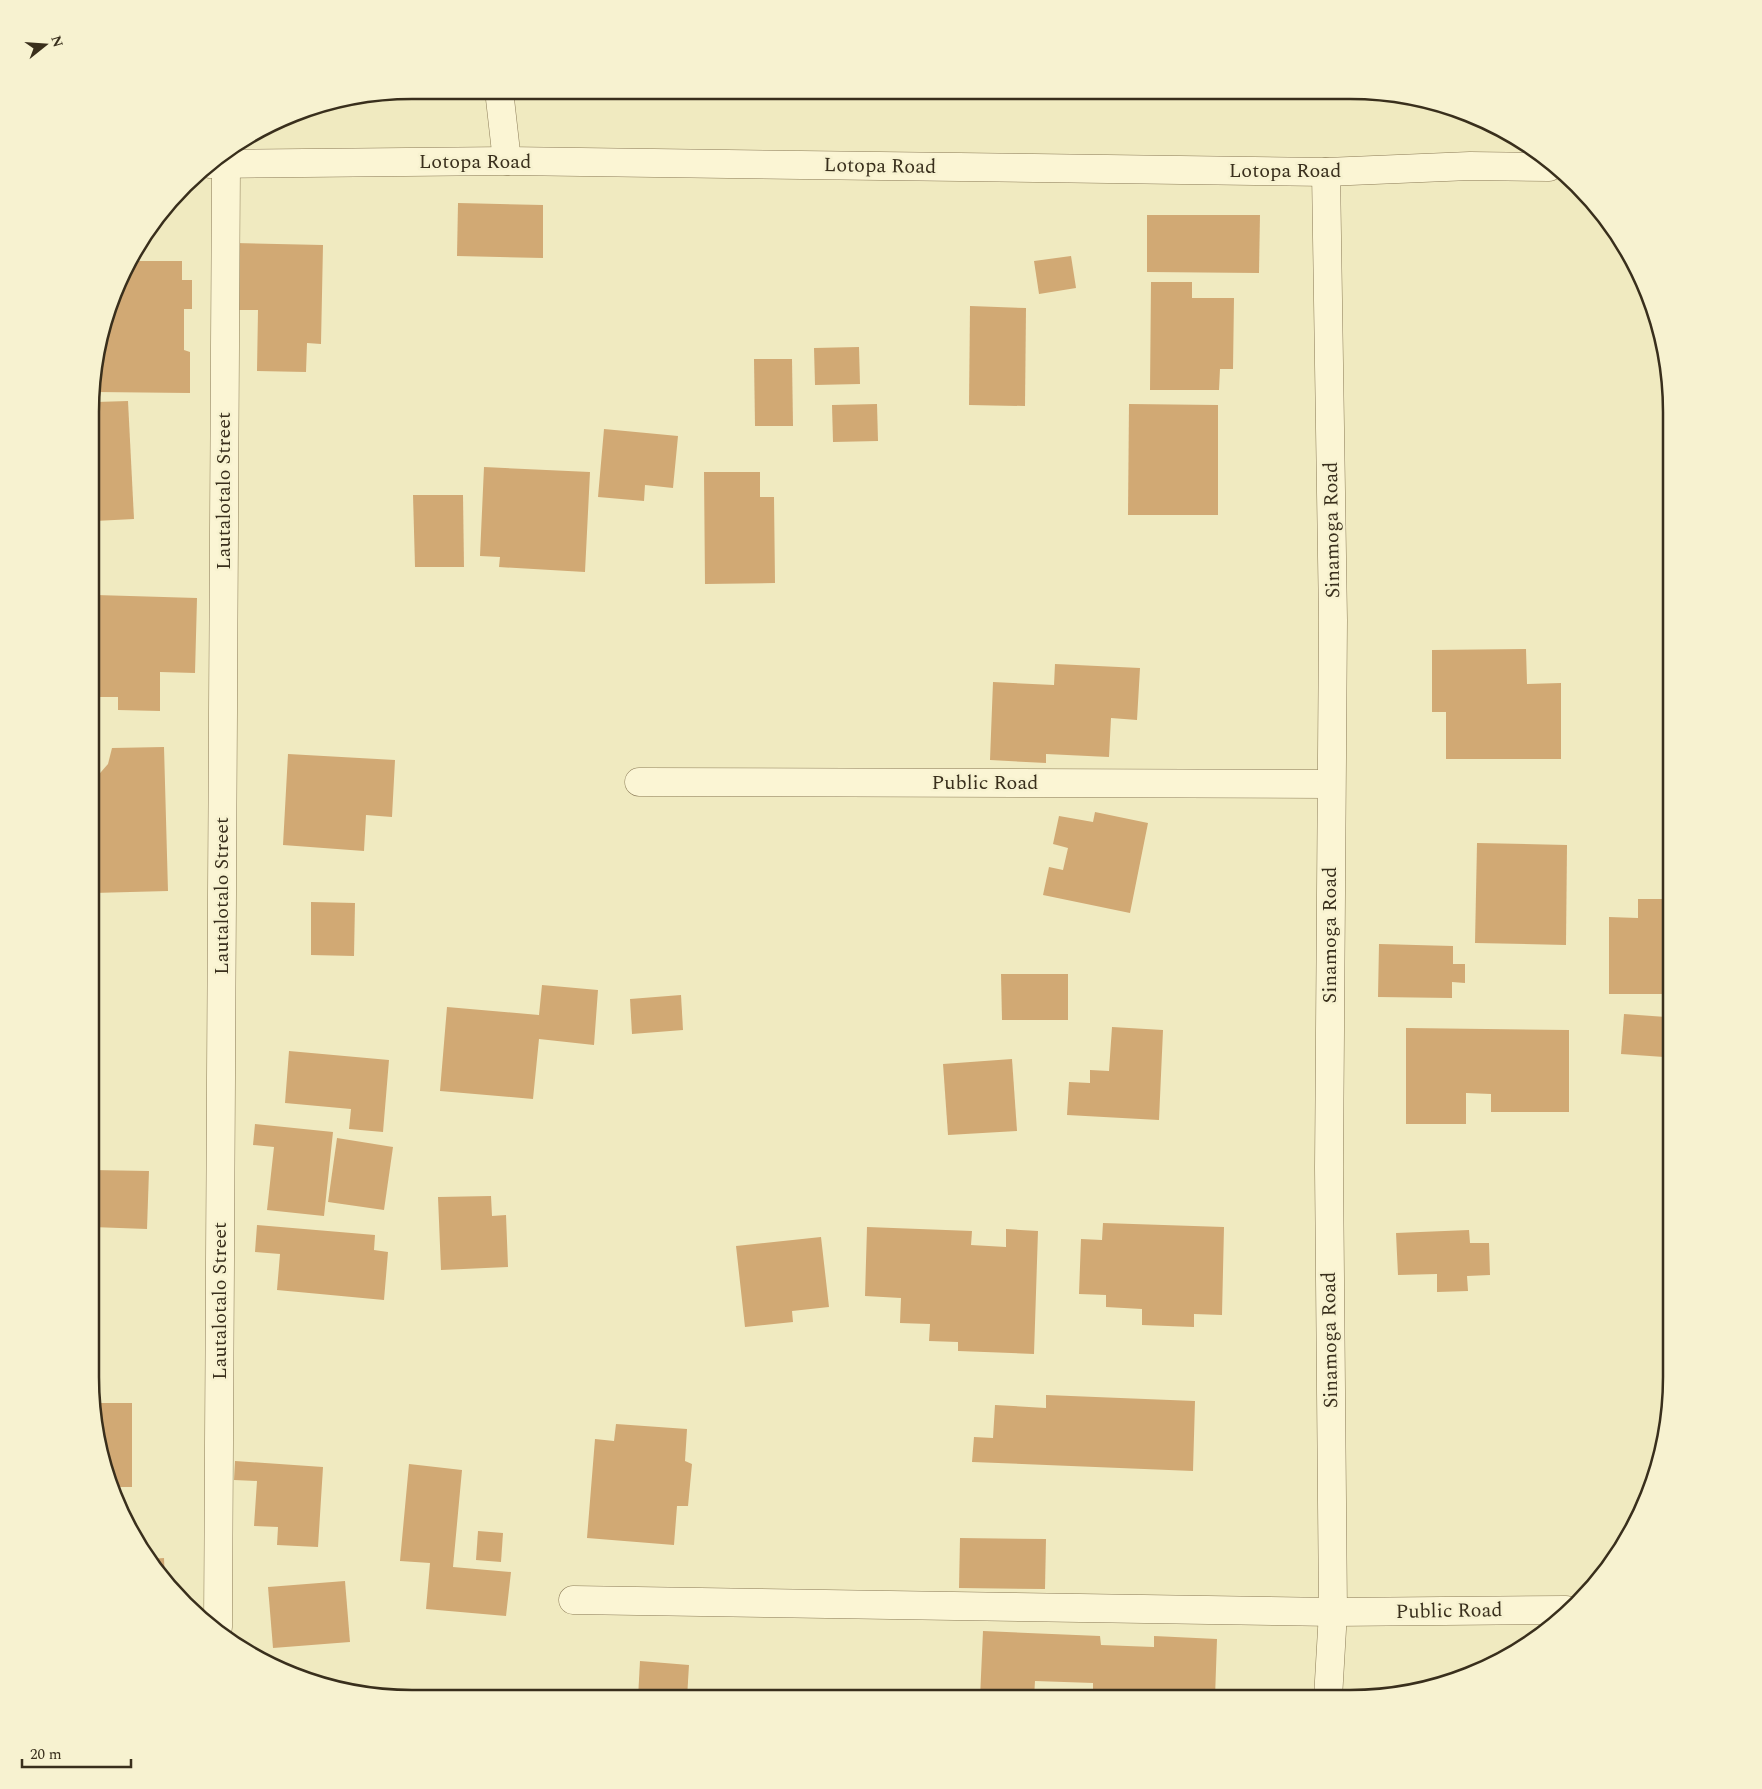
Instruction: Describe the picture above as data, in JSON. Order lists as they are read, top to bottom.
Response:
{
  "streets": {
    "street": [
      "Lotopa Road",
      "Lautalotalo Street",
      "Sinamoga Road",
      "Public Road"
    ]
  },
  "crossings": [
    ["Lotopa Road", "Sinamoga Road"],
    ["Sinamoga Road", "Public Road"]
  ],
  "scale_bar": "20 m",
  "north": "right"
}
